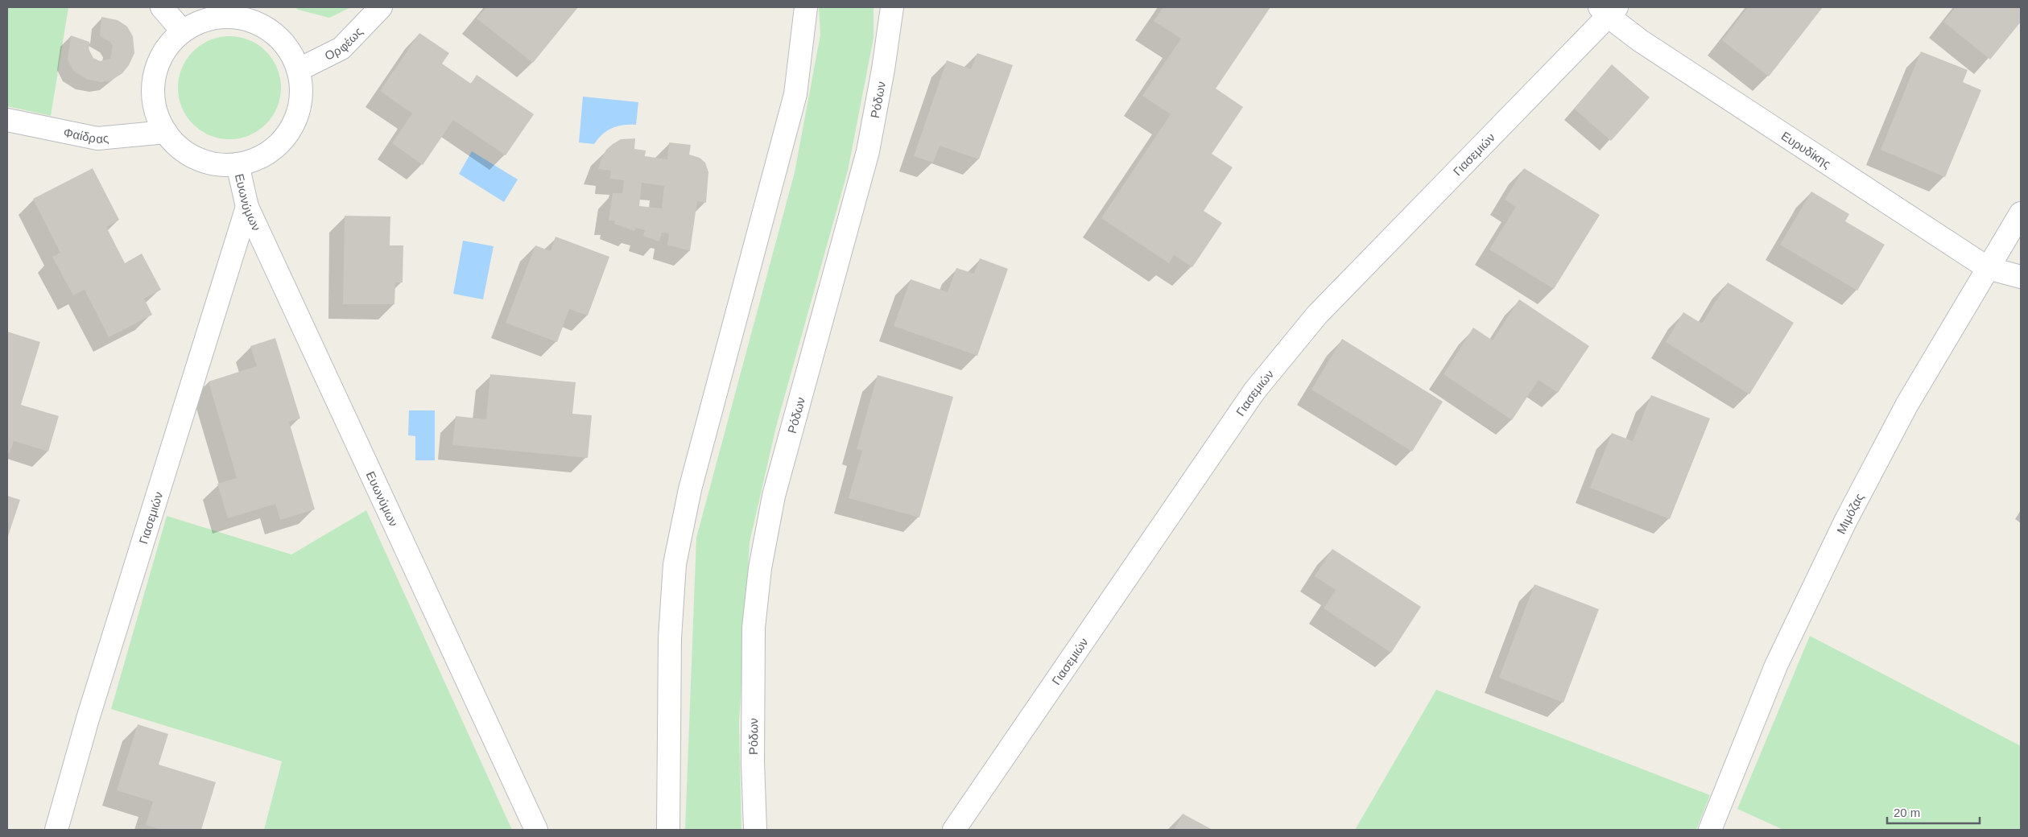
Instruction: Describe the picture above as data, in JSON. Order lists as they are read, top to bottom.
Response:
{
  "streets": {
    "street": [
      "Ορφέως",
      "Ρόδων",
      "Φαίδρας",
      "Ευρυδίκης",
      "Γιασεμιών",
      "Ευωνύμων",
      "Μιμόζας"
    ]
  },
  "crossings": [
    ["Ευρυδίκης", "Γιασεμιών"],
    ["Ευρυδίκης", "Μιμόζας"],
    ["Γιασεμιών", "Ευωνύμων"]
  ],
  "scale_bar": "20 m"
}
